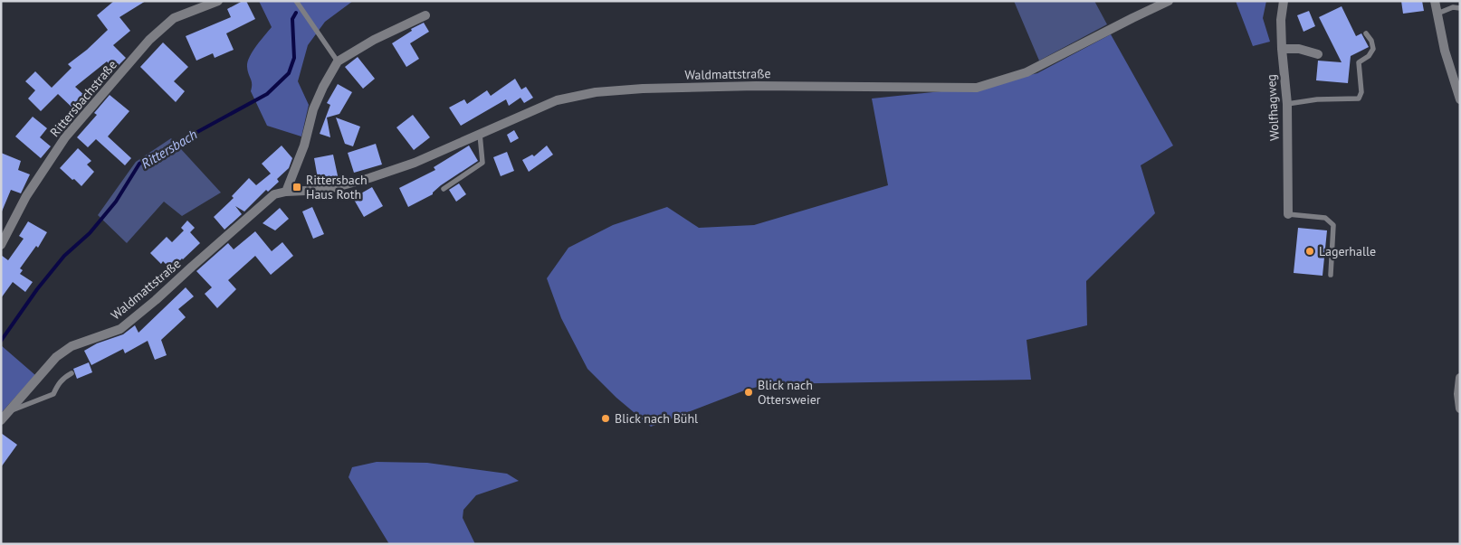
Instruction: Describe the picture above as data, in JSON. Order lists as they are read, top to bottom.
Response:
{
  "streets": {
    "street": ["Waldmattstraße", "Rittersbachstraße", "Wolfhagweg"]
  },
  "water": ["Rittersbach"],
  "places": {
    "transit": ["Rittersbach Haus Roth"],
    "other": ["Lagerhalle", "Blick nach Ottersweier", "Blick nach Bühl"]
  }
}
